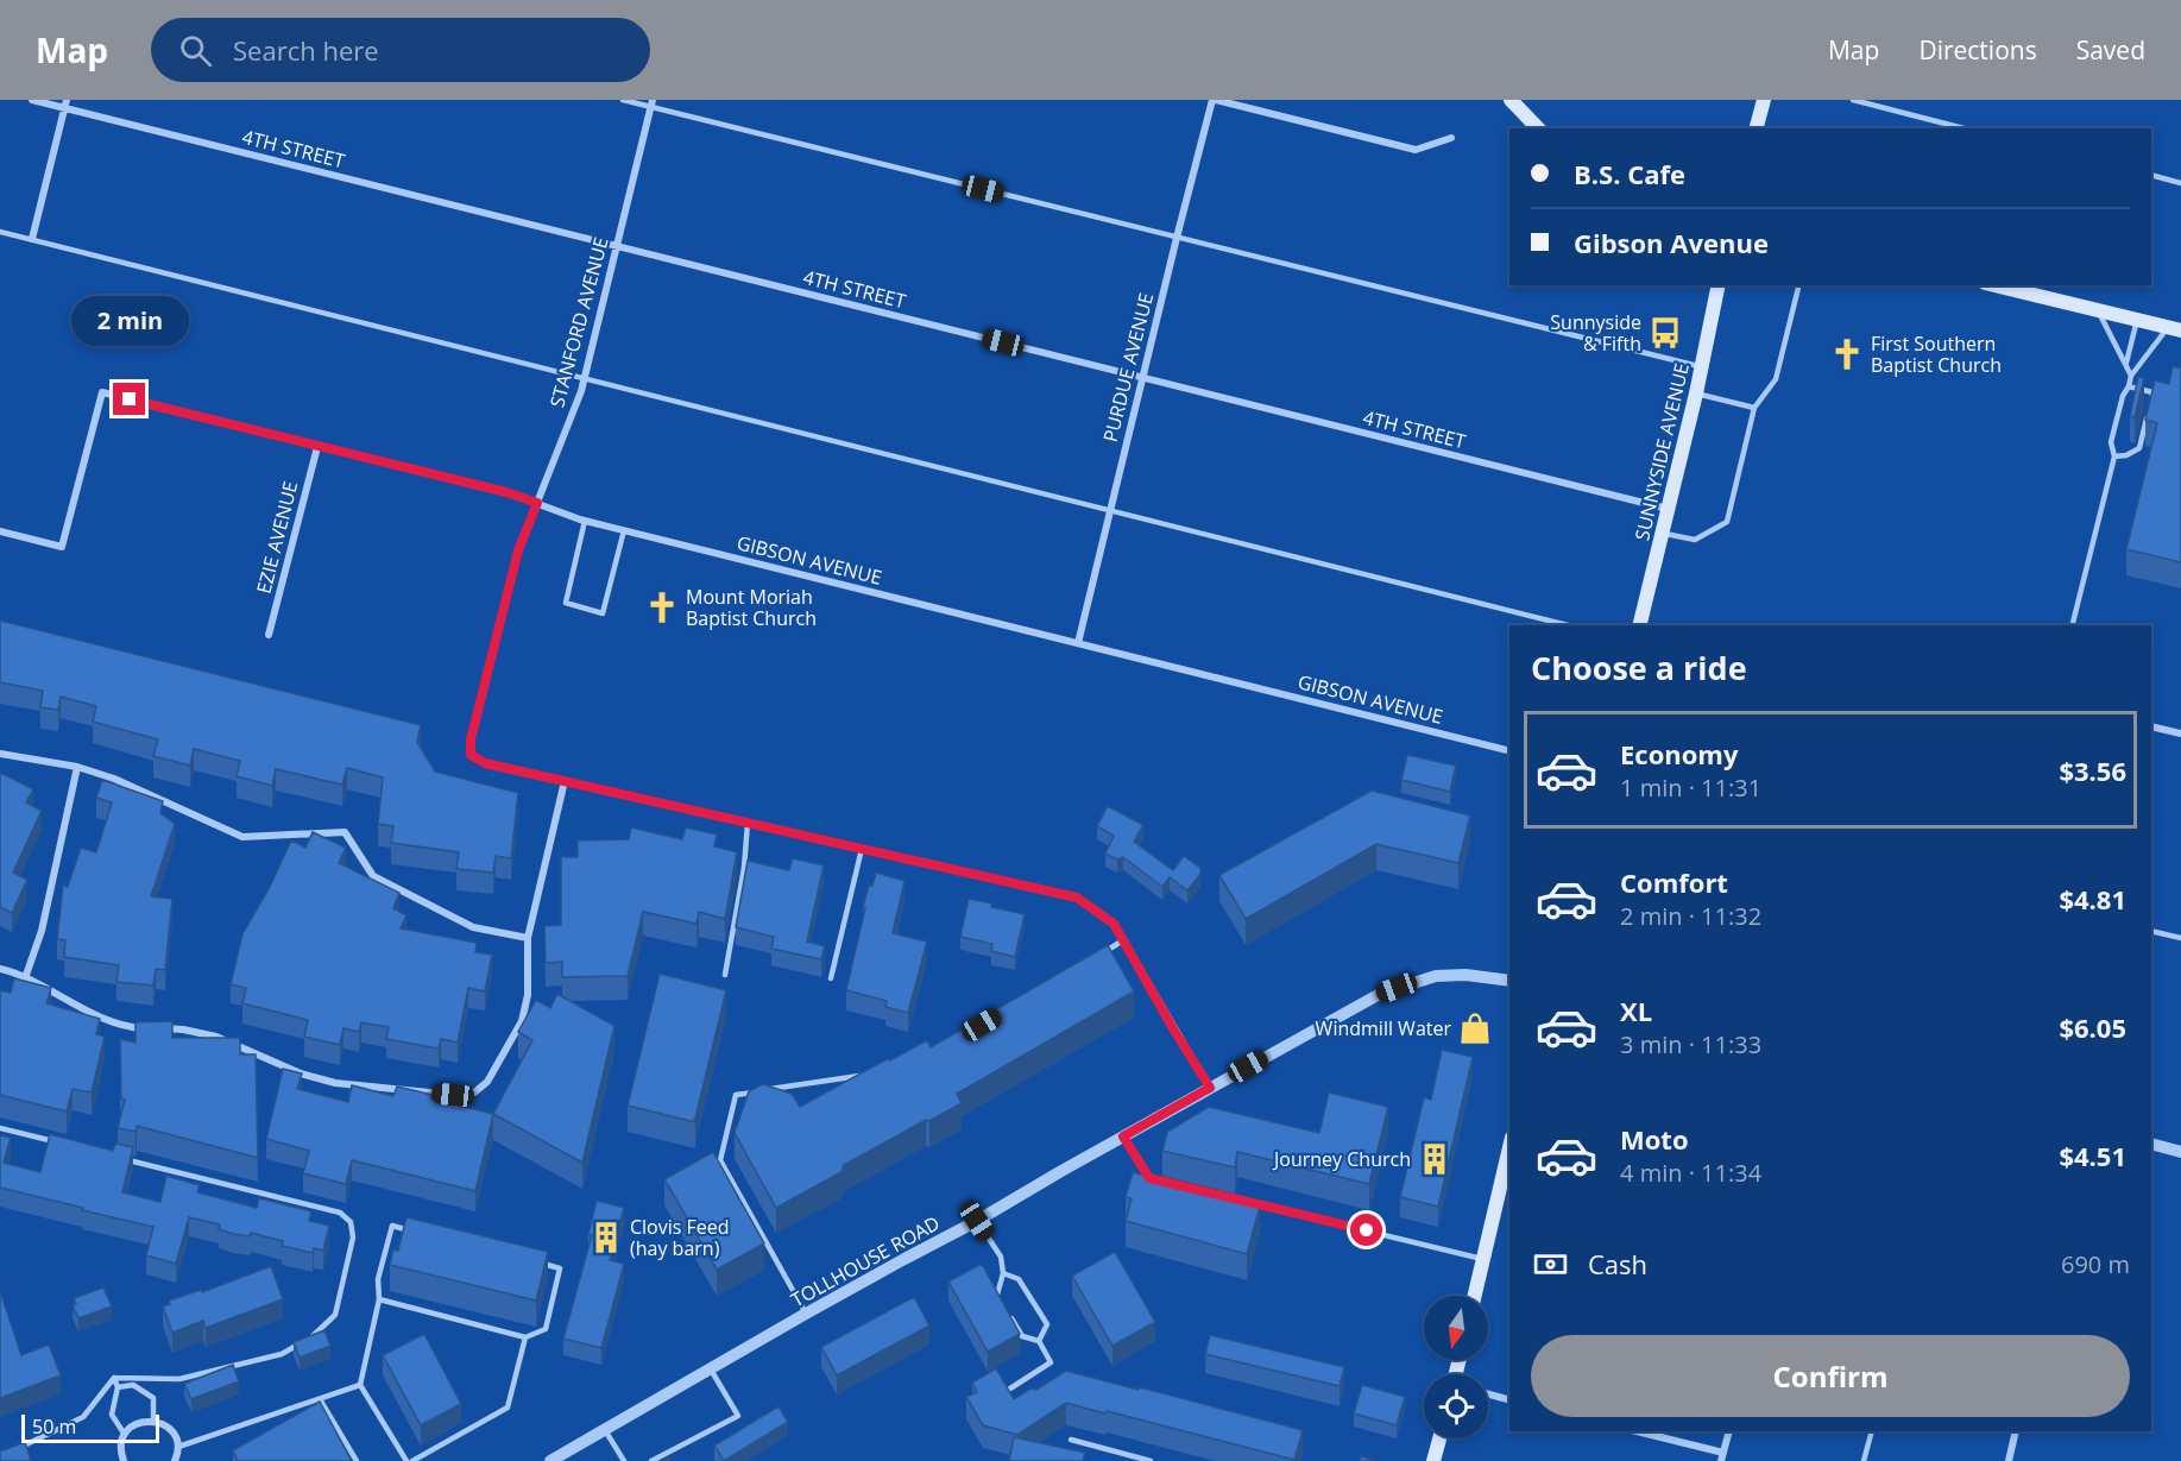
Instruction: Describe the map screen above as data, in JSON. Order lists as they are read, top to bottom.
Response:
{
  "streets": {
    "main road": ["SUNNYSIDE AVENUE"],
    "street": [
      "4TH STREET",
      "STANFORD AVENUE",
      "PURDUE AVENUE",
      "EZIE AVENUE",
      "GIBSON AVENUE",
      "TOLLHOUSE ROAD"
    ]
  },
  "crossings": [
    ["4TH STREET", "STANFORD AVENUE"],
    ["4TH STREET", "PURDUE AVENUE"],
    ["4TH STREET", "SUNNYSIDE AVENUE"],
    ["STANFORD AVENUE", "GIBSON AVENUE"],
    ["PURDUE AVENUE", "GIBSON AVENUE"],
    ["EZIE AVENUE", "GIBSON AVENUE"]
  ],
  "places": {
    "bus stop": ["Sunnyside & Fifth"],
    "church": ["First Southern Baptist Church", "Mount Moriah Baptist Church"],
    "shop": ["Windmill Water"],
    "building": ["Journey Church", "Clovis Feed (hay barn)"]
  },
  "scale_bar": "50 m",
  "north": "bottom",
  "page": {
    "header": "Map",
    "search": "Search here",
    "nav": ["Map", "Directions", "Saved"],
    "banner": ["B.S. Cafe", "Gibson Avenue"],
    "bubble": "2 min",
    "heading": "Choose a ride",
    "list": [
      {
        "name": "Economy",
        "note": "1 min · 11:31",
        "value": "$3.56"
      },
      {
        "name": "Comfort",
        "note": "2 min · 11:32",
        "value": "$4.81"
      },
      {
        "name": "XL",
        "note": "3 min · 11:33",
        "value": "$6.05"
      },
      {
        "name": "Moto",
        "note": "4 min · 11:34",
        "value": "$4.51"
      }
    ],
    "pay": ["Cash", "690 m"],
    "buttons": "Confirm",
    "scale": "50 m"
  }
}
